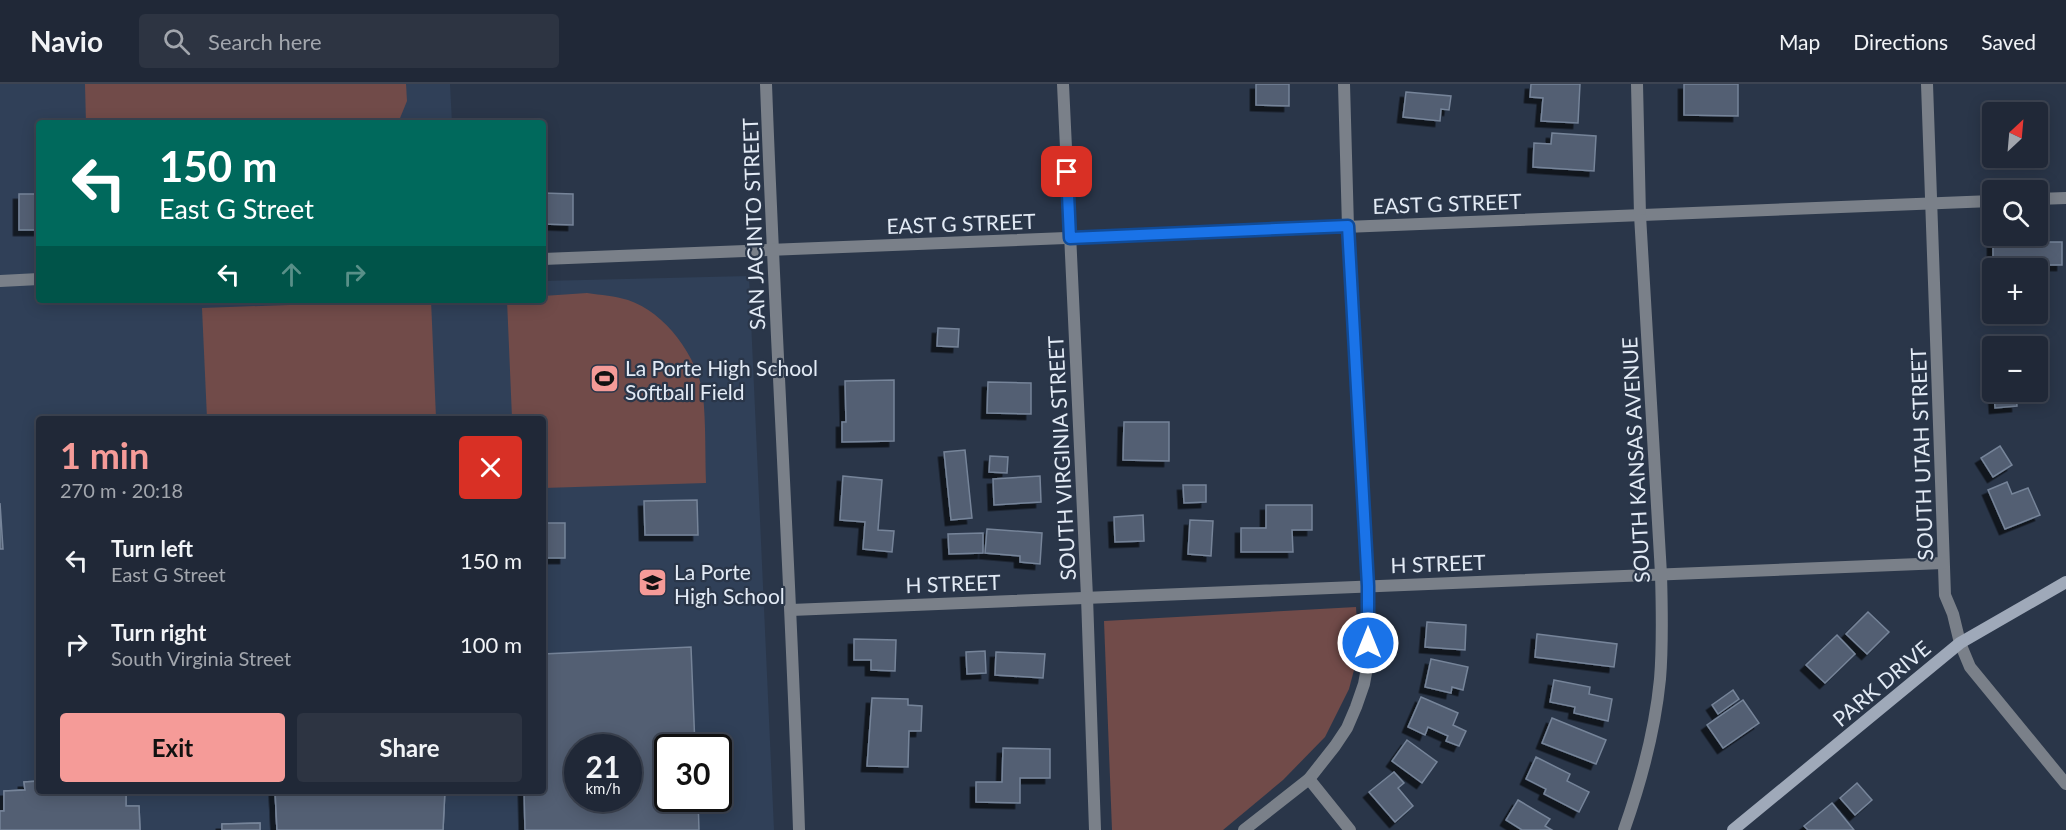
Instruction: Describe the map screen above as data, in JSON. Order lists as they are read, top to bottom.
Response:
{
  "streets": {
    "street": [
      "EAST G STREET",
      "SAN JACINTO STREET",
      "SOUTH UTAH STREET",
      "SOUTH VIRGINIA STREET",
      "SOUTH KANSAS AVENUE",
      "H STREET",
      "PARK DRIVE"
    ]
  },
  "crossings": [
    ["EAST G STREET", "SAN JACINTO STREET"],
    ["EAST G STREET", "SOUTH UTAH STREET"],
    ["EAST G STREET", "SOUTH VIRGINIA STREET"],
    ["EAST G STREET", "SOUTH KANSAS AVENUE"],
    ["SAN JACINTO STREET", "H STREET"],
    ["SOUTH UTAH STREET", "H STREET"],
    ["SOUTH UTAH STREET", "PARK DRIVE"],
    ["SOUTH VIRGINIA STREET", "H STREET"],
    ["SOUTH KANSAS AVENUE", "H STREET"]
  ],
  "places": {
    "sports": ["La Porte High School Softball Field"],
    "school or university": ["La Porte High School"]
  },
  "north": "top right",
  "page": {
    "header": "Navio",
    "search": "Search here",
    "nav": ["Map", "Directions", "Saved"],
    "map_buttons": ["+", "−"],
    "turn": ["150 m", "East G Street"],
    "heading": ["1 min", "270 m · 20:18"],
    "list": [
      {
        "name": "Turn left",
        "note": "East G Street",
        "value": "150 m"
      },
      {
        "name": "Turn right",
        "note": "South Virginia Street",
        "value": "100 m"
      }
    ],
    "buttons": ["Exit", "Share"],
    "speed": "21 km/h",
    "limit": "30"
  }
}
